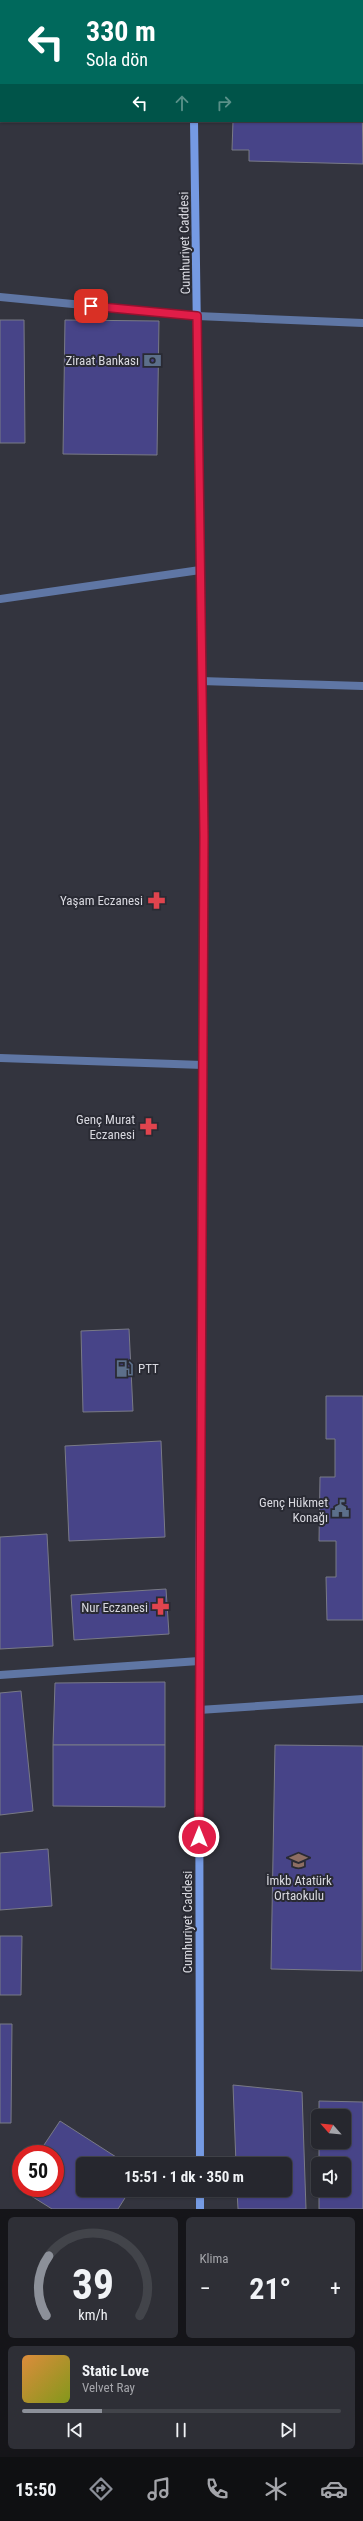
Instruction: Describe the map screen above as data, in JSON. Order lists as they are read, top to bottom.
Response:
{
  "streets": {
    "main road": ["Cumhuriyet Caddesi"]
  },
  "places": {
    "bank": ["Ziraat Bankası"],
    "pharmacy": ["Yaşam Eczanesi", "Genç Murat Eczanesi", "Nur Eczanesi"],
    "fuel station": ["PTT"],
    "public building": ["Genç Hükmet Konağı"],
    "school or university": ["İmkb Atatürk Ortaokulu"]
  },
  "north": "top left",
  "page": {
    "turn": ["330 m", "Sola dön"],
    "limit": "50",
    "trip": "15:51 · 1 dk · 350 m",
    "tile": "Klima",
    "heat": ["−", "21°", "+"],
    "song": ["Static Love", "Velvet Ray"],
    "tabs": "15:50",
    "gauge": ["39", "km/h"]
  }
}
